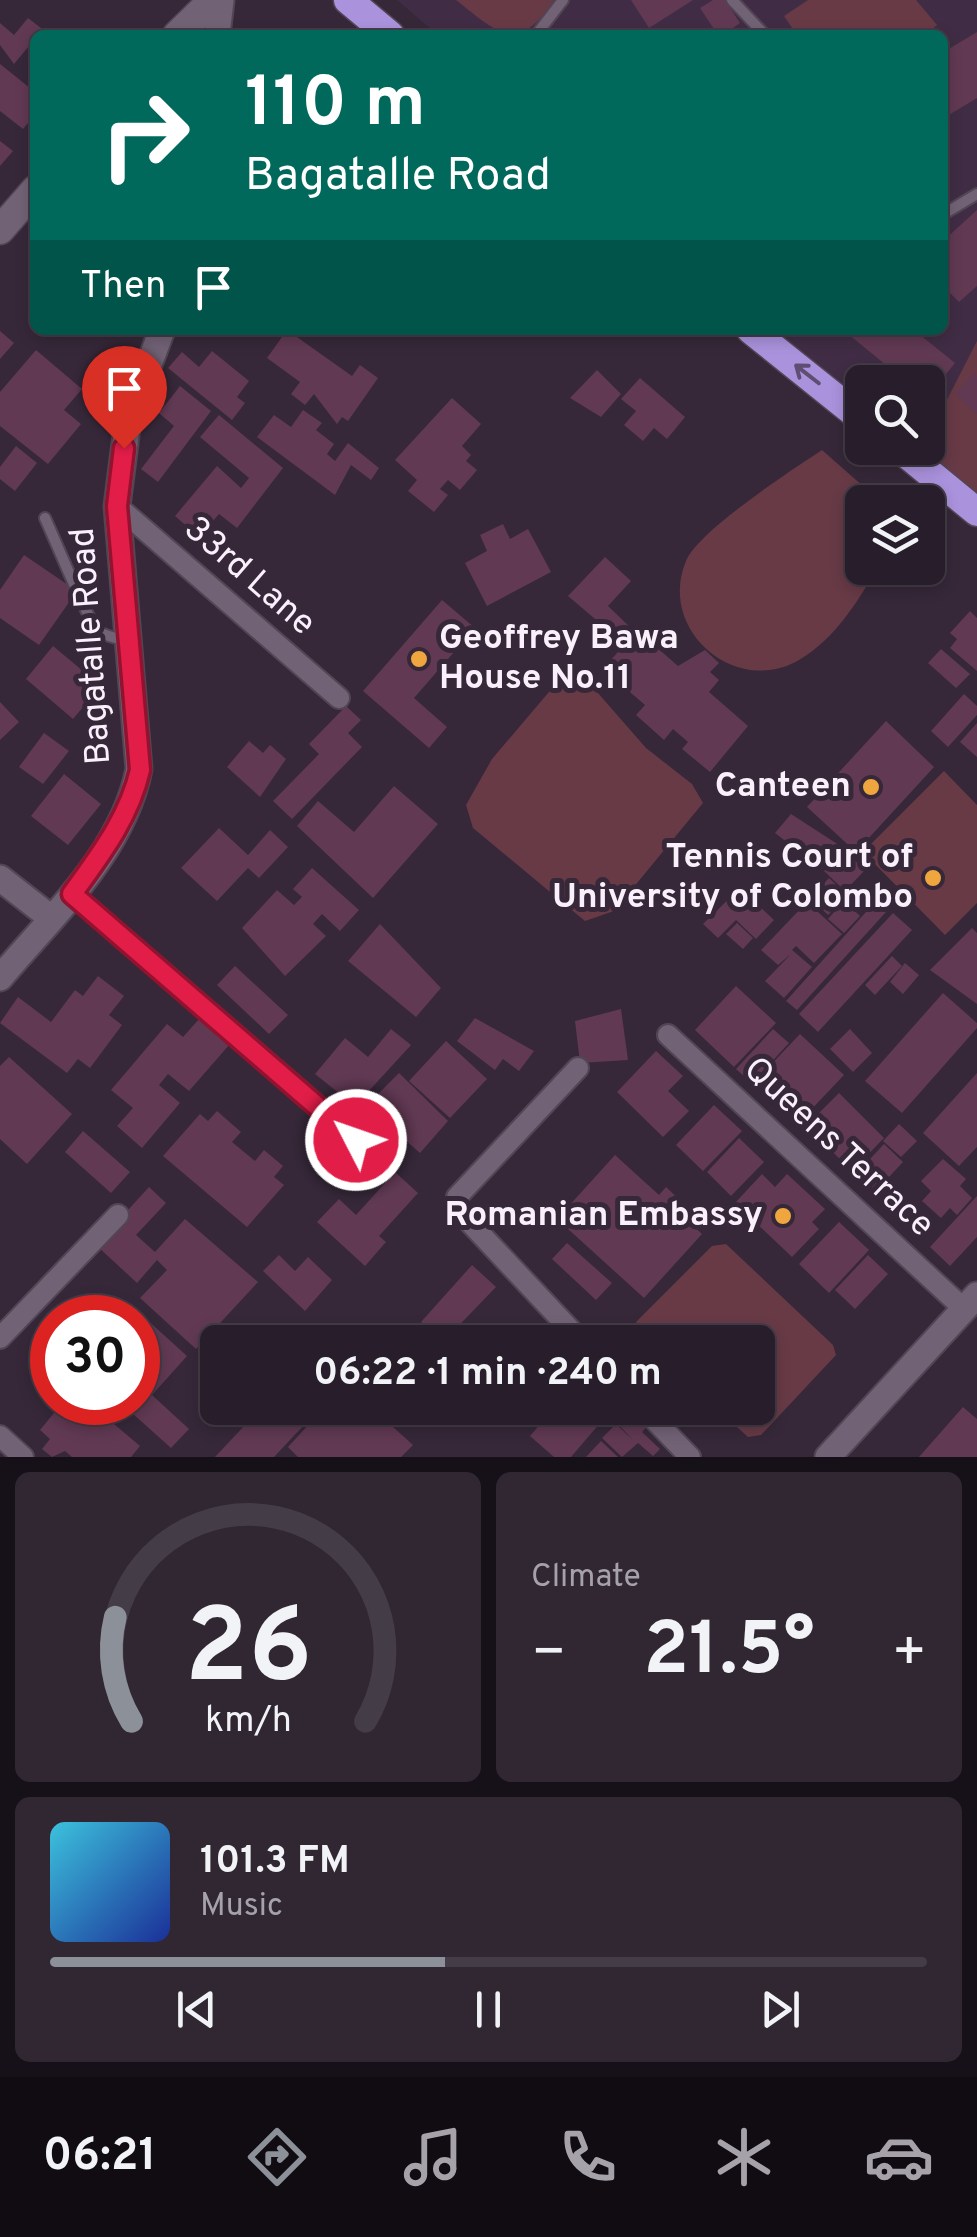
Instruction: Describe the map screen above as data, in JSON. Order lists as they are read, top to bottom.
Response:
{
  "streets": {
    "street": ["33rd Lane", "Bagatalle Road", "Queens Terrace"]
  },
  "crossings": [
    ["33rd Lane", "Bagatalle Road"]
  ],
  "places": [
    "Geoffrey Bawa House No.11",
    "Canteen",
    "Tennis Court of University of Colombo",
    "Romanian Embassy"
  ],
  "page": {
    "turn": ["110 m", "Bagatalle Road"],
    "then": "Then",
    "limit": "30",
    "trip": "06:22 · 1 min · 240 m",
    "tile": "Climate",
    "heat": ["−", "21.5°", "+"],
    "song": ["101.3 FM", "Music"],
    "tabs": "06:21",
    "gauge": ["26", "km/h"]
  }
}
